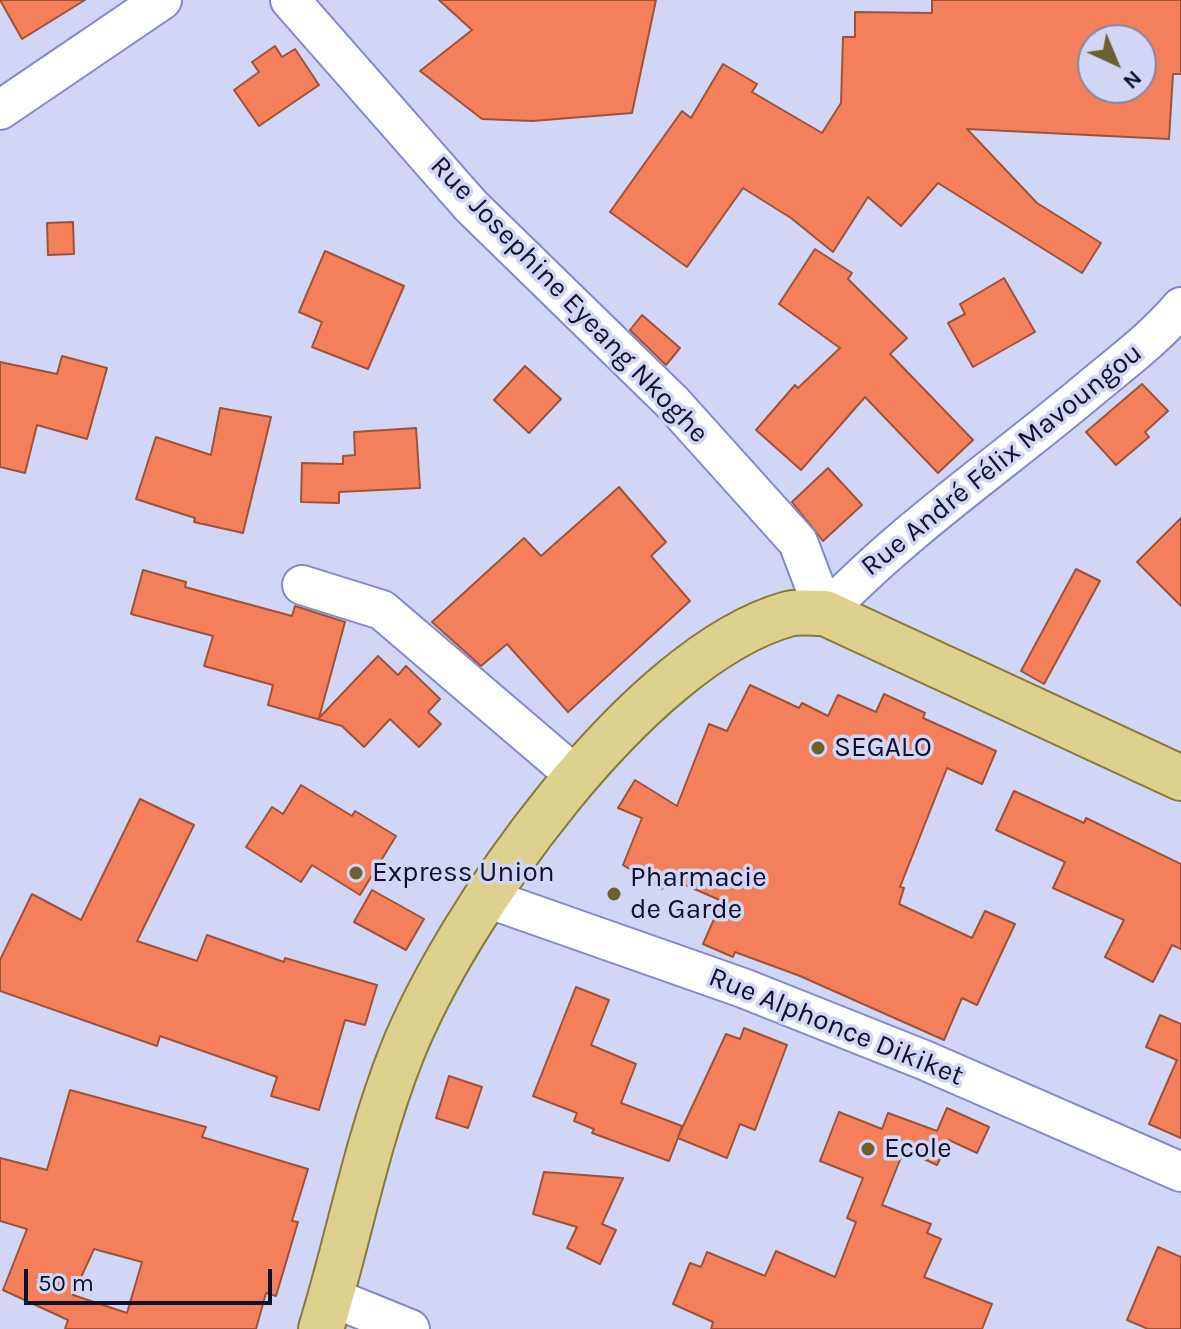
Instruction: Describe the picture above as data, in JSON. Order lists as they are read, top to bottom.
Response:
{
  "streets": {
    "street": ["Rue Josephine Eyeang Nkoghe", "Rue André Félix Mavoungou", "Rue Alphonce Dikiket"]
  },
  "crossings": [
    ["Rue Josephine Eyeang Nkoghe", "Rue André Félix Mavoungou"]
  ],
  "places": [
    "SEGALO",
    "Express Union",
    "Pharmacie de Garde",
    "Ecole"
  ],
  "scale_bar": "50 m",
  "north": "bottom right"
}
